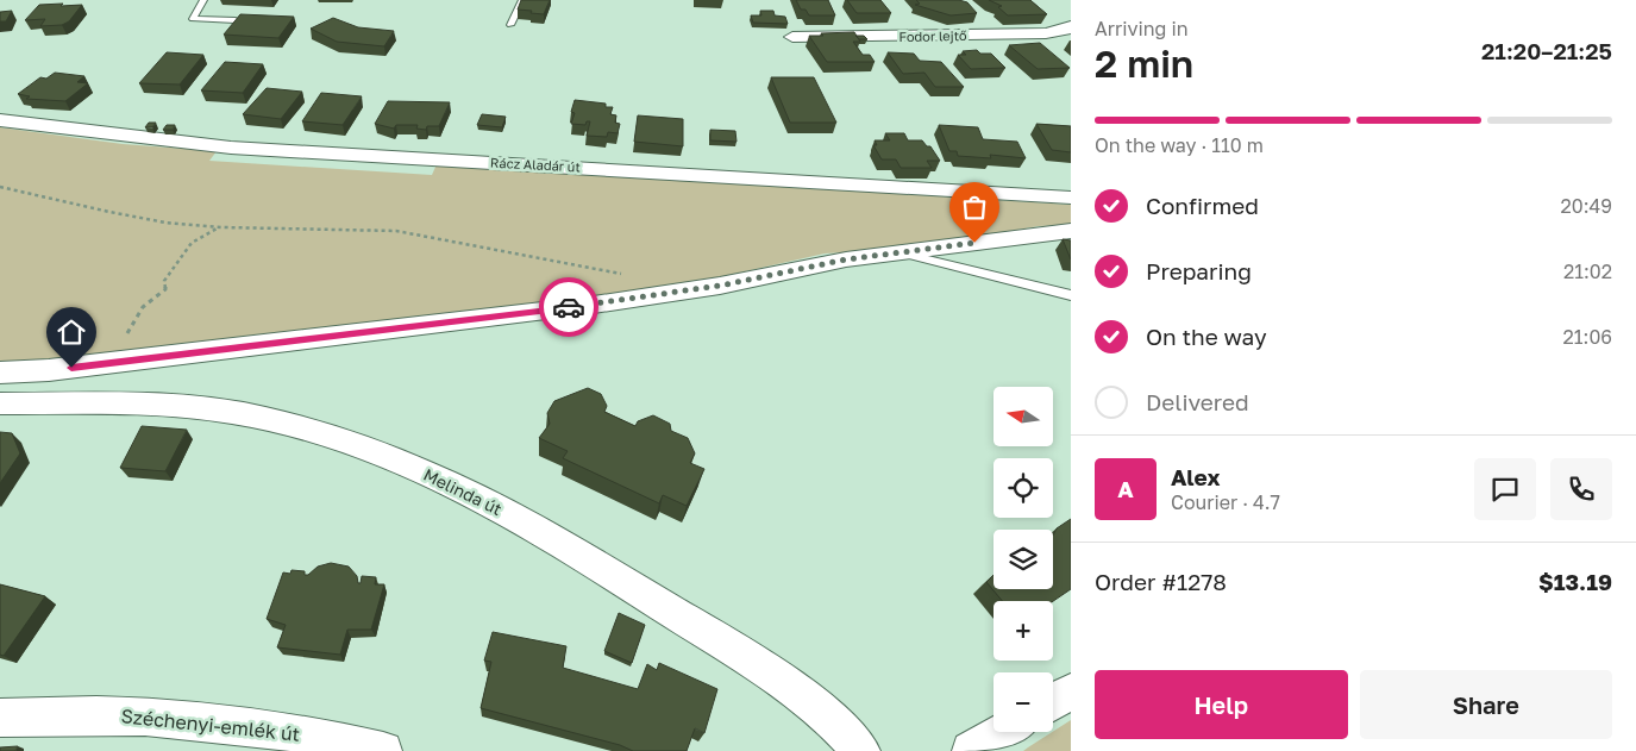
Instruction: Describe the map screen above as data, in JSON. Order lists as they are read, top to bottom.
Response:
{
  "streets": {
    "street": [
      "Fodor lejtő",
      "Rácz Aladár út",
      "Melinda út",
      "Széchenyi-emlék út"
    ]
  },
  "north": "left",
  "page": {
    "heading": ["2 min", "Arriving in", "21:20–21:25"],
    "panel": [
      "Alex",
      "Courier · 4.7",
      "Order #1278",
      "$13.19"
    ],
    "bar": "On the way · 110 m",
    "list": [
      ["Confirmed", "20:49"],
      ["Preparing", "21:02"],
      ["On the way", "21:06"],
      "Delivered"
    ],
    "map_buttons": ["+", "−"],
    "round": "A",
    "buttons": ["Help", "Share"]
  }
}
